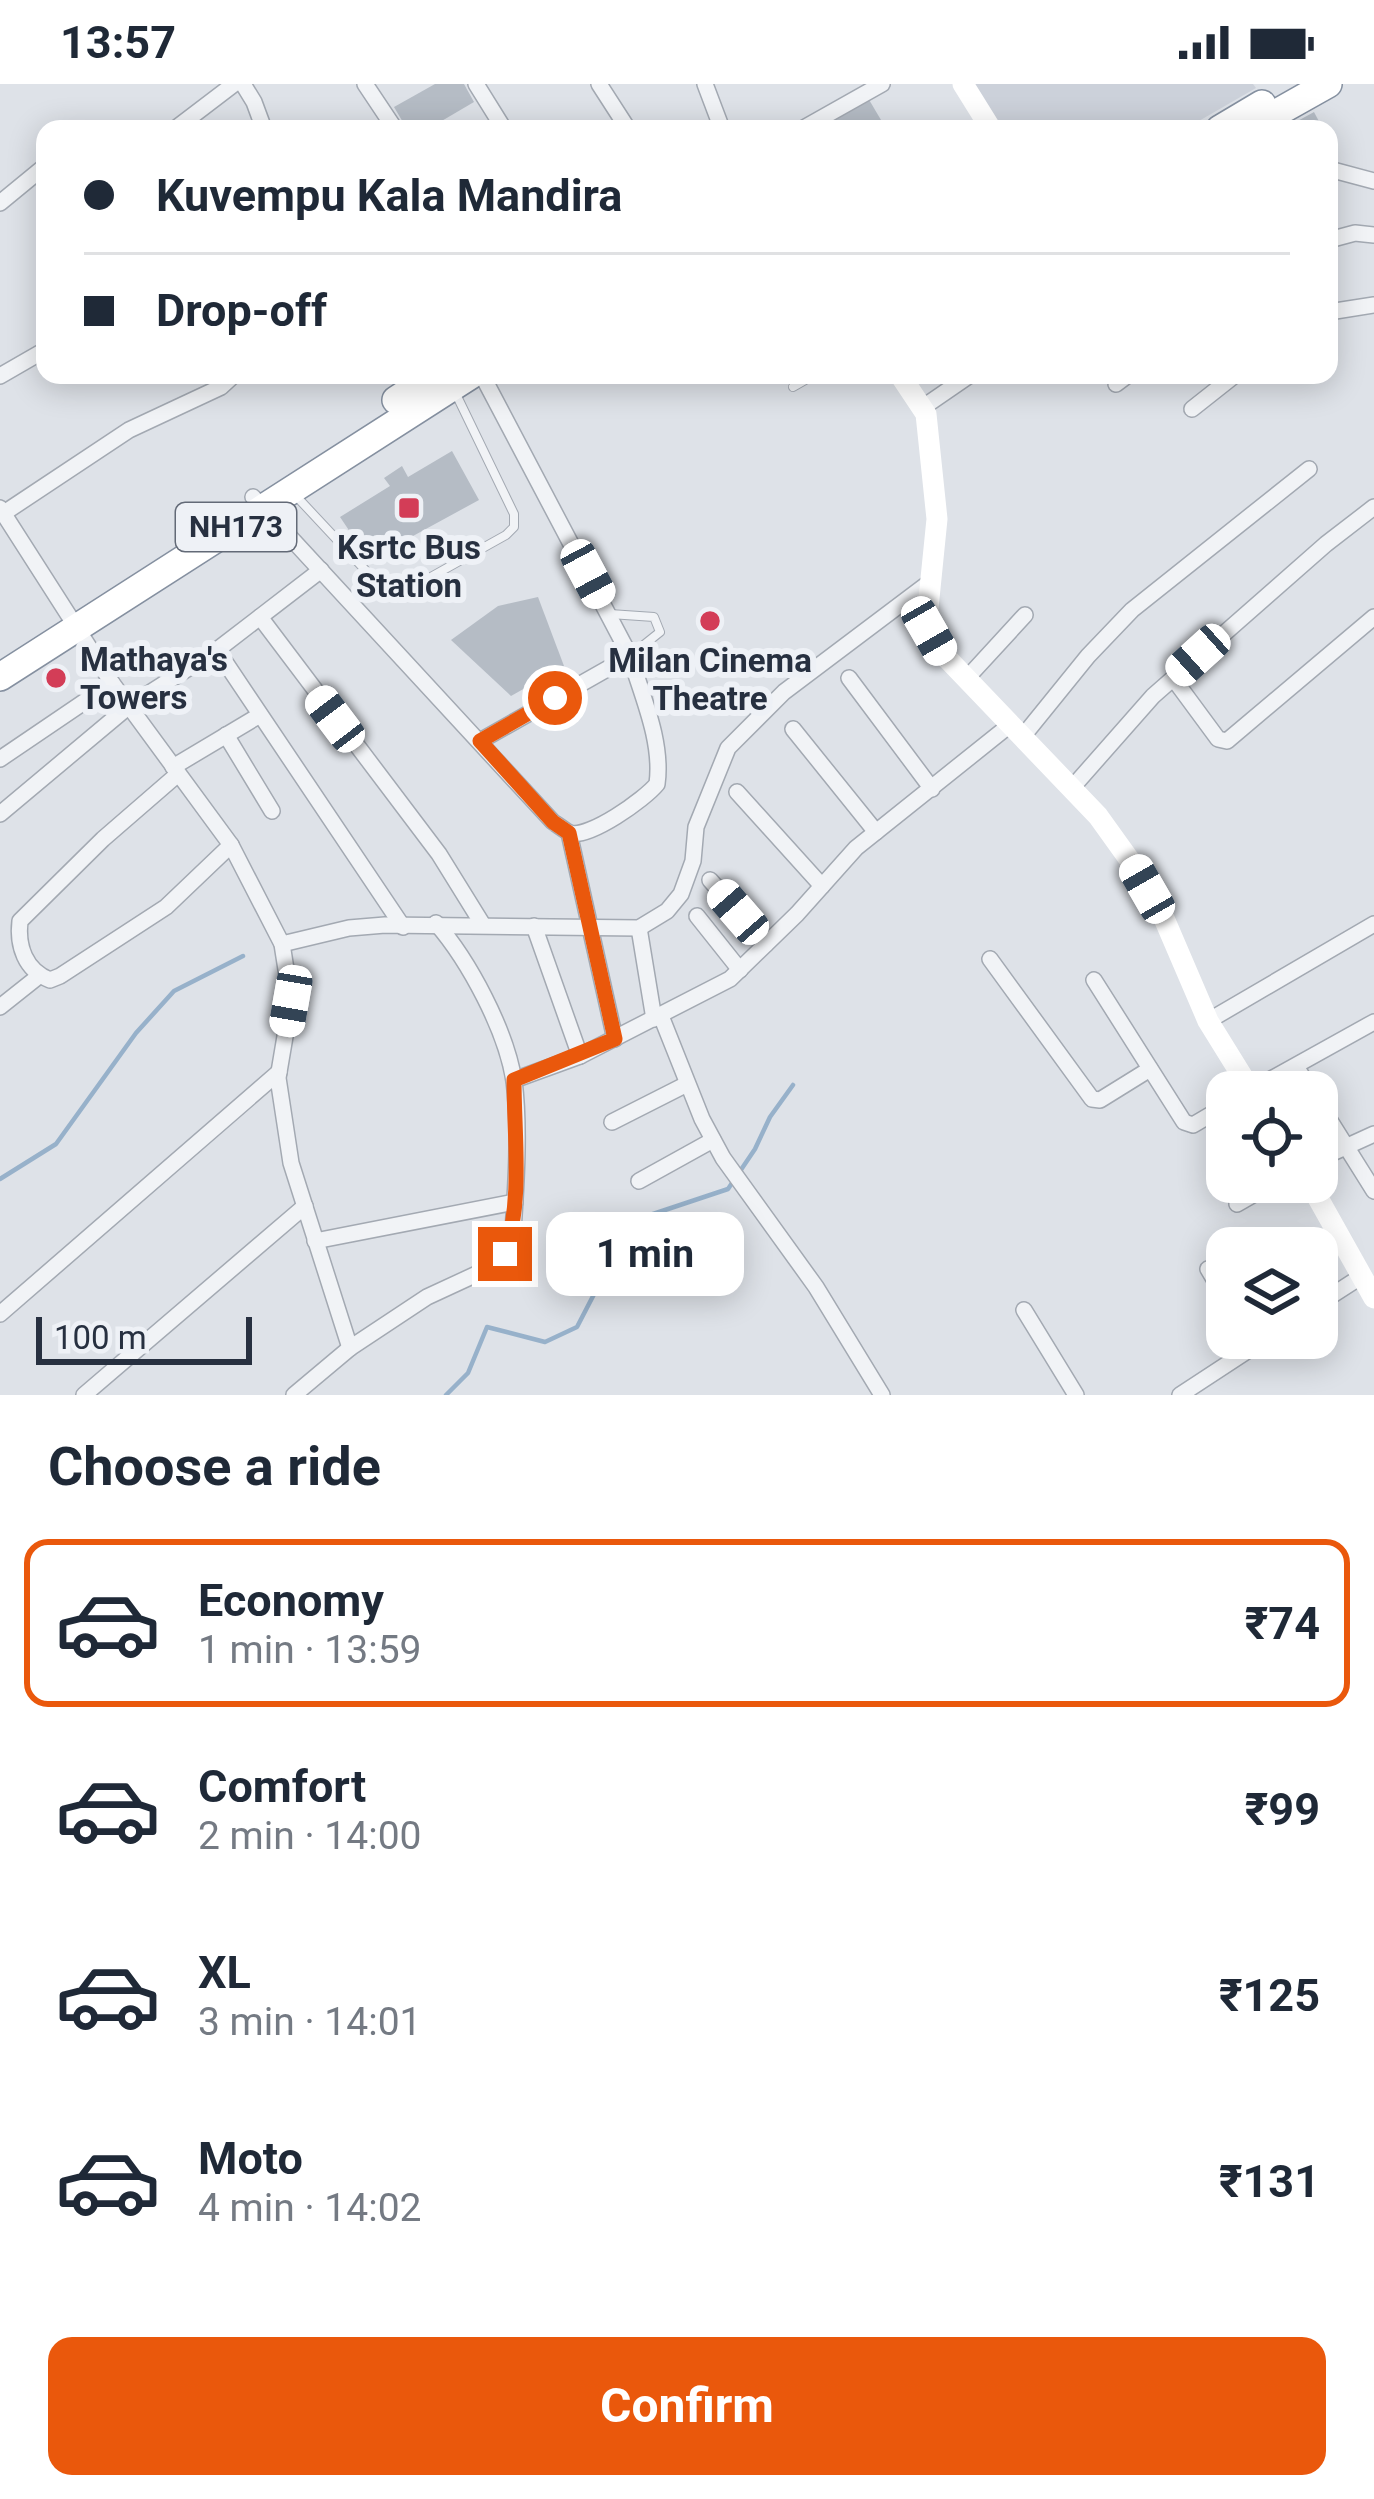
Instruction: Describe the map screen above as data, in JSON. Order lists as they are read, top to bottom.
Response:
{
  "streets": {
    "highway": ["NH173"]
  },
  "places": {
    "transit": ["Ksrtc Bus Station"],
    "other": ["Milan Cinema Theatre", "Mathaya's Towers"]
  },
  "scale_bar": "100 m",
  "page": {
    "status": "13:57",
    "banner": ["Kuvempu Kala Mandira", "Drop-off"],
    "bubble": "1 min",
    "scale": "100 m",
    "heading": "Choose a ride",
    "list": [
      {
        "name": "Economy",
        "note": "1 min · 13:59",
        "value": "₹74"
      },
      {
        "name": "Comfort",
        "note": "2 min · 14:00",
        "value": "₹99"
      },
      {
        "name": "XL",
        "note": "3 min · 14:01",
        "value": "₹125"
      },
      {
        "name": "Moto",
        "note": "4 min · 14:02",
        "value": "₹131"
      }
    ],
    "buttons": "Confirm"
  }
}
